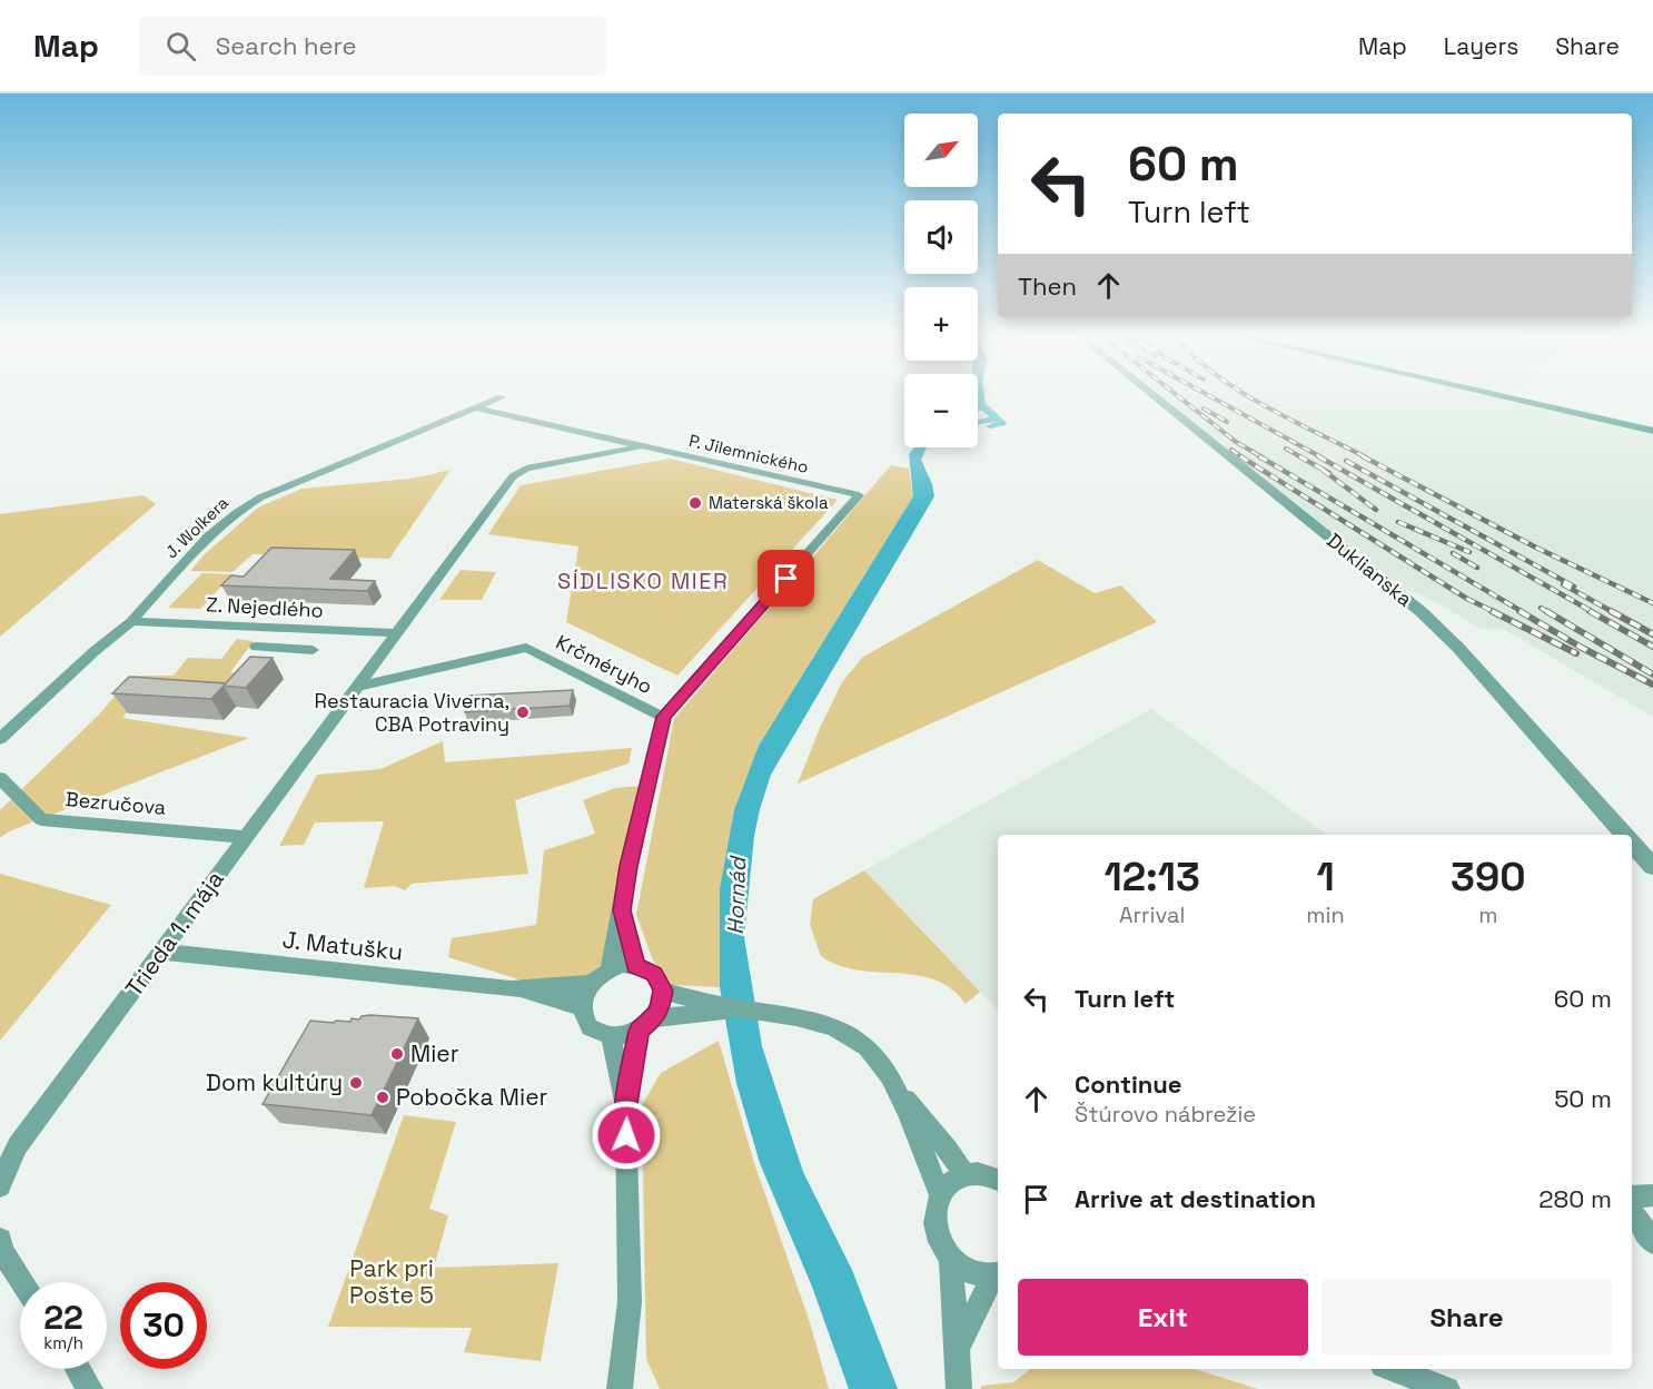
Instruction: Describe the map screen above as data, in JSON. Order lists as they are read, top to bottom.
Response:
{
  "streets": {
    "street": [
      "P. Jilemnického",
      "J. Wolkera",
      "Duklianska",
      "Z. Nejedlého",
      "Krčméryho",
      "Bezručova",
      "Trieda 1. mája",
      "J. Matušku"
    ]
  },
  "crossings": [
    ["P. Jilemnického", "J. Wolkera"],
    ["P. Jilemnického", "Krčméryho"],
    ["P. Jilemnického", "Trieda 1. mája"],
    ["J. Wolkera", "Z. Nejedlého"],
    ["Z. Nejedlého", "Trieda 1. mája"],
    ["Krčméryho", "Trieda 1. mája"],
    ["Bezručova", "Trieda 1. mája"],
    ["Trieda 1. mája", "J. Matušku"]
  ],
  "districts": ["SÍDLISKO MIER"],
  "water": ["Hornád"],
  "parks": ["Park pri Pošte 5"],
  "places": [
    "Materská škola",
    "Restauracia Viverna, CBA Potraviny",
    "Mier",
    "Dom kultúry",
    "Pobočka Mier"
  ],
  "north": "top right",
  "page": {
    "header": "Map",
    "search": "Search here",
    "nav": ["Map", "Layers", "Share"],
    "map_buttons": ["+", "−"],
    "turn": ["60 m", "Turn left"],
    "then": "Then",
    "eta": [
      "12:13",
      "Arrival",
      "1",
      "min",
      "390",
      "m"
    ],
    "list": [
      {
        "name": "Turn left",
        "value": "60 m"
      },
      {
        "name": "Continue",
        "note": "Štúrovo nábrežie",
        "value": "50 m"
      },
      {
        "name": "Arrive at destination",
        "value": "280 m"
      }
    ],
    "buttons": ["Exit", "Share"],
    "speed": "22 km/h",
    "limit": "30"
  }
}
